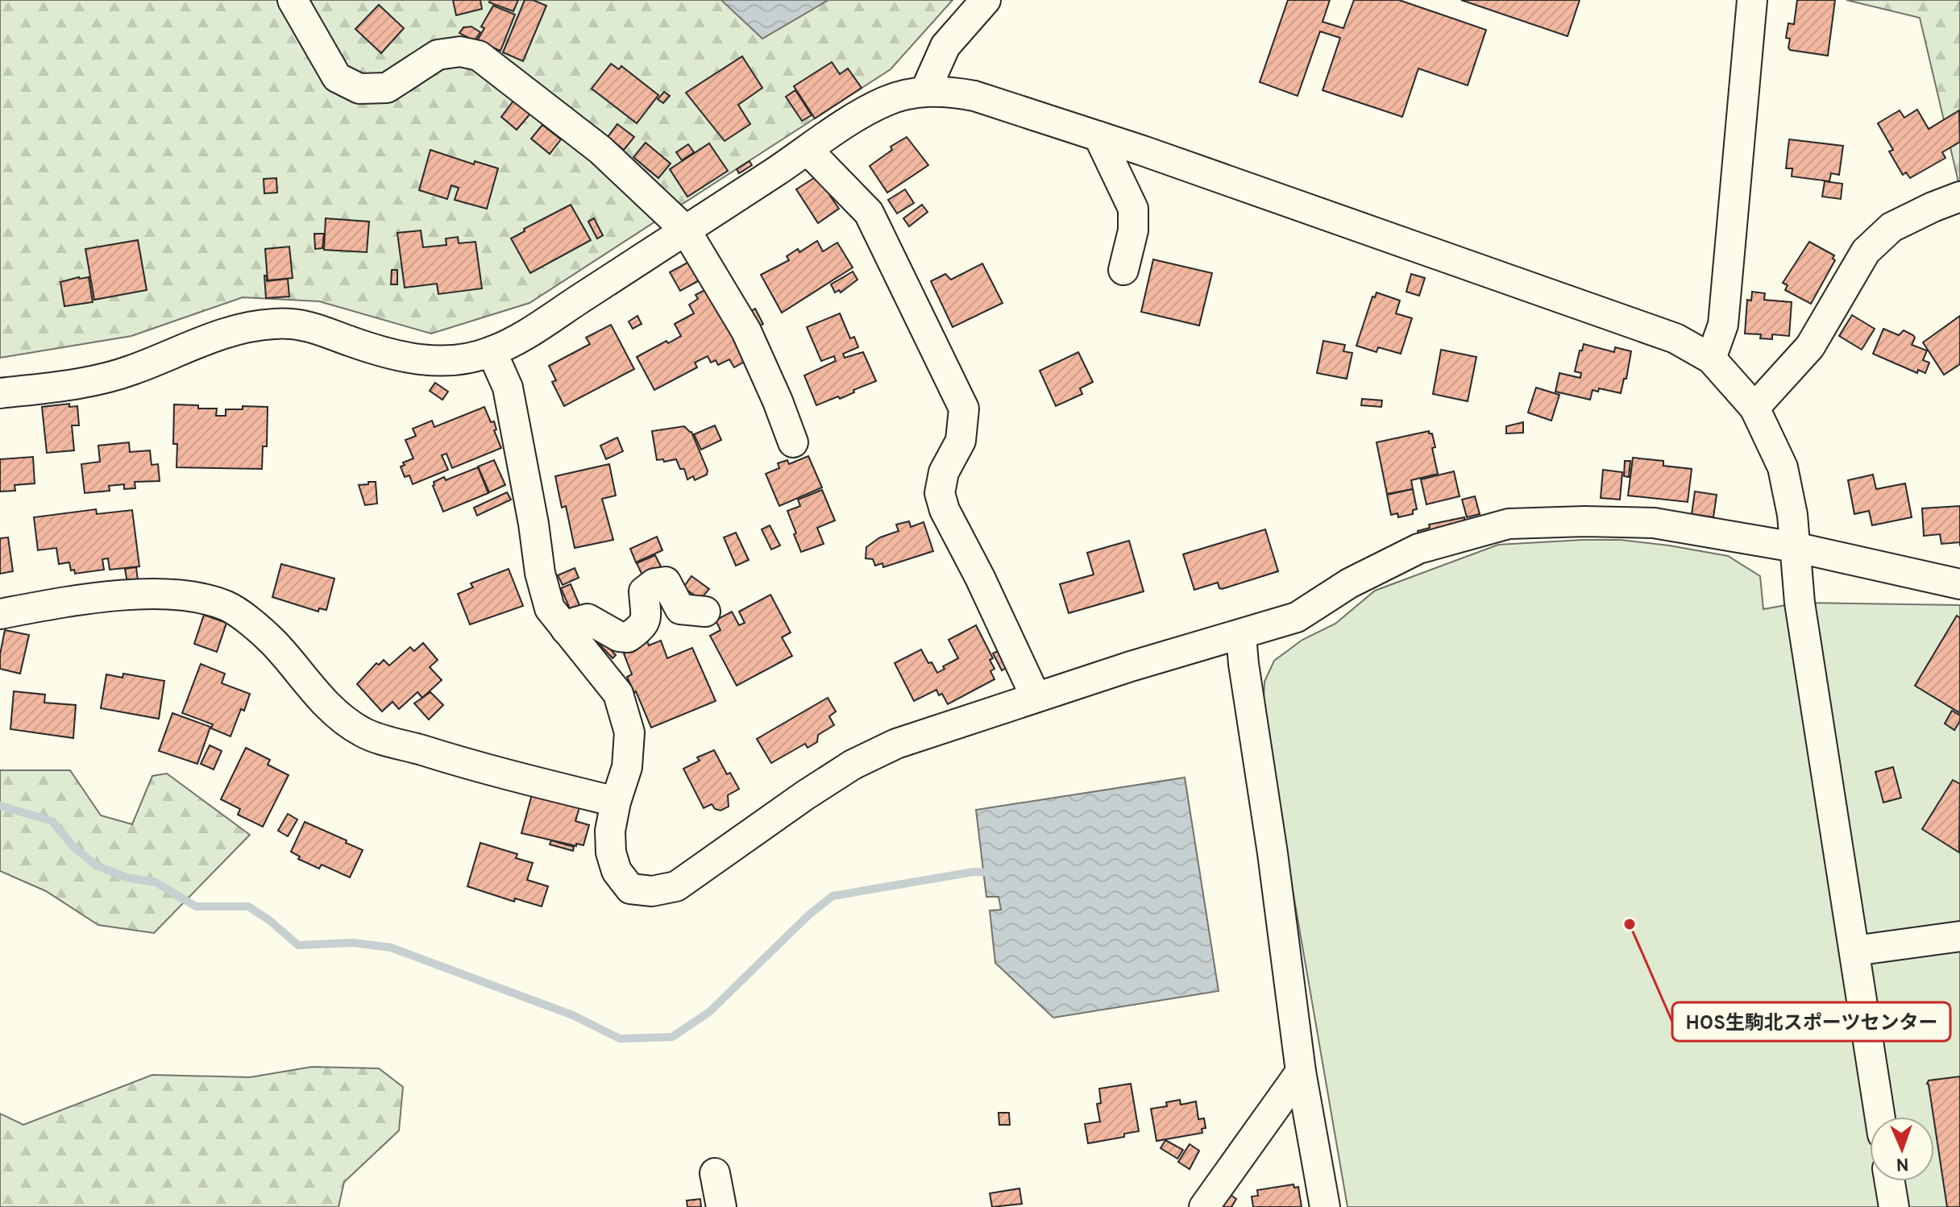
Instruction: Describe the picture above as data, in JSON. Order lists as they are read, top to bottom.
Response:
{
  "places": ["HOS生駒北スポーツセンター"],
  "north": "bottom"
}
